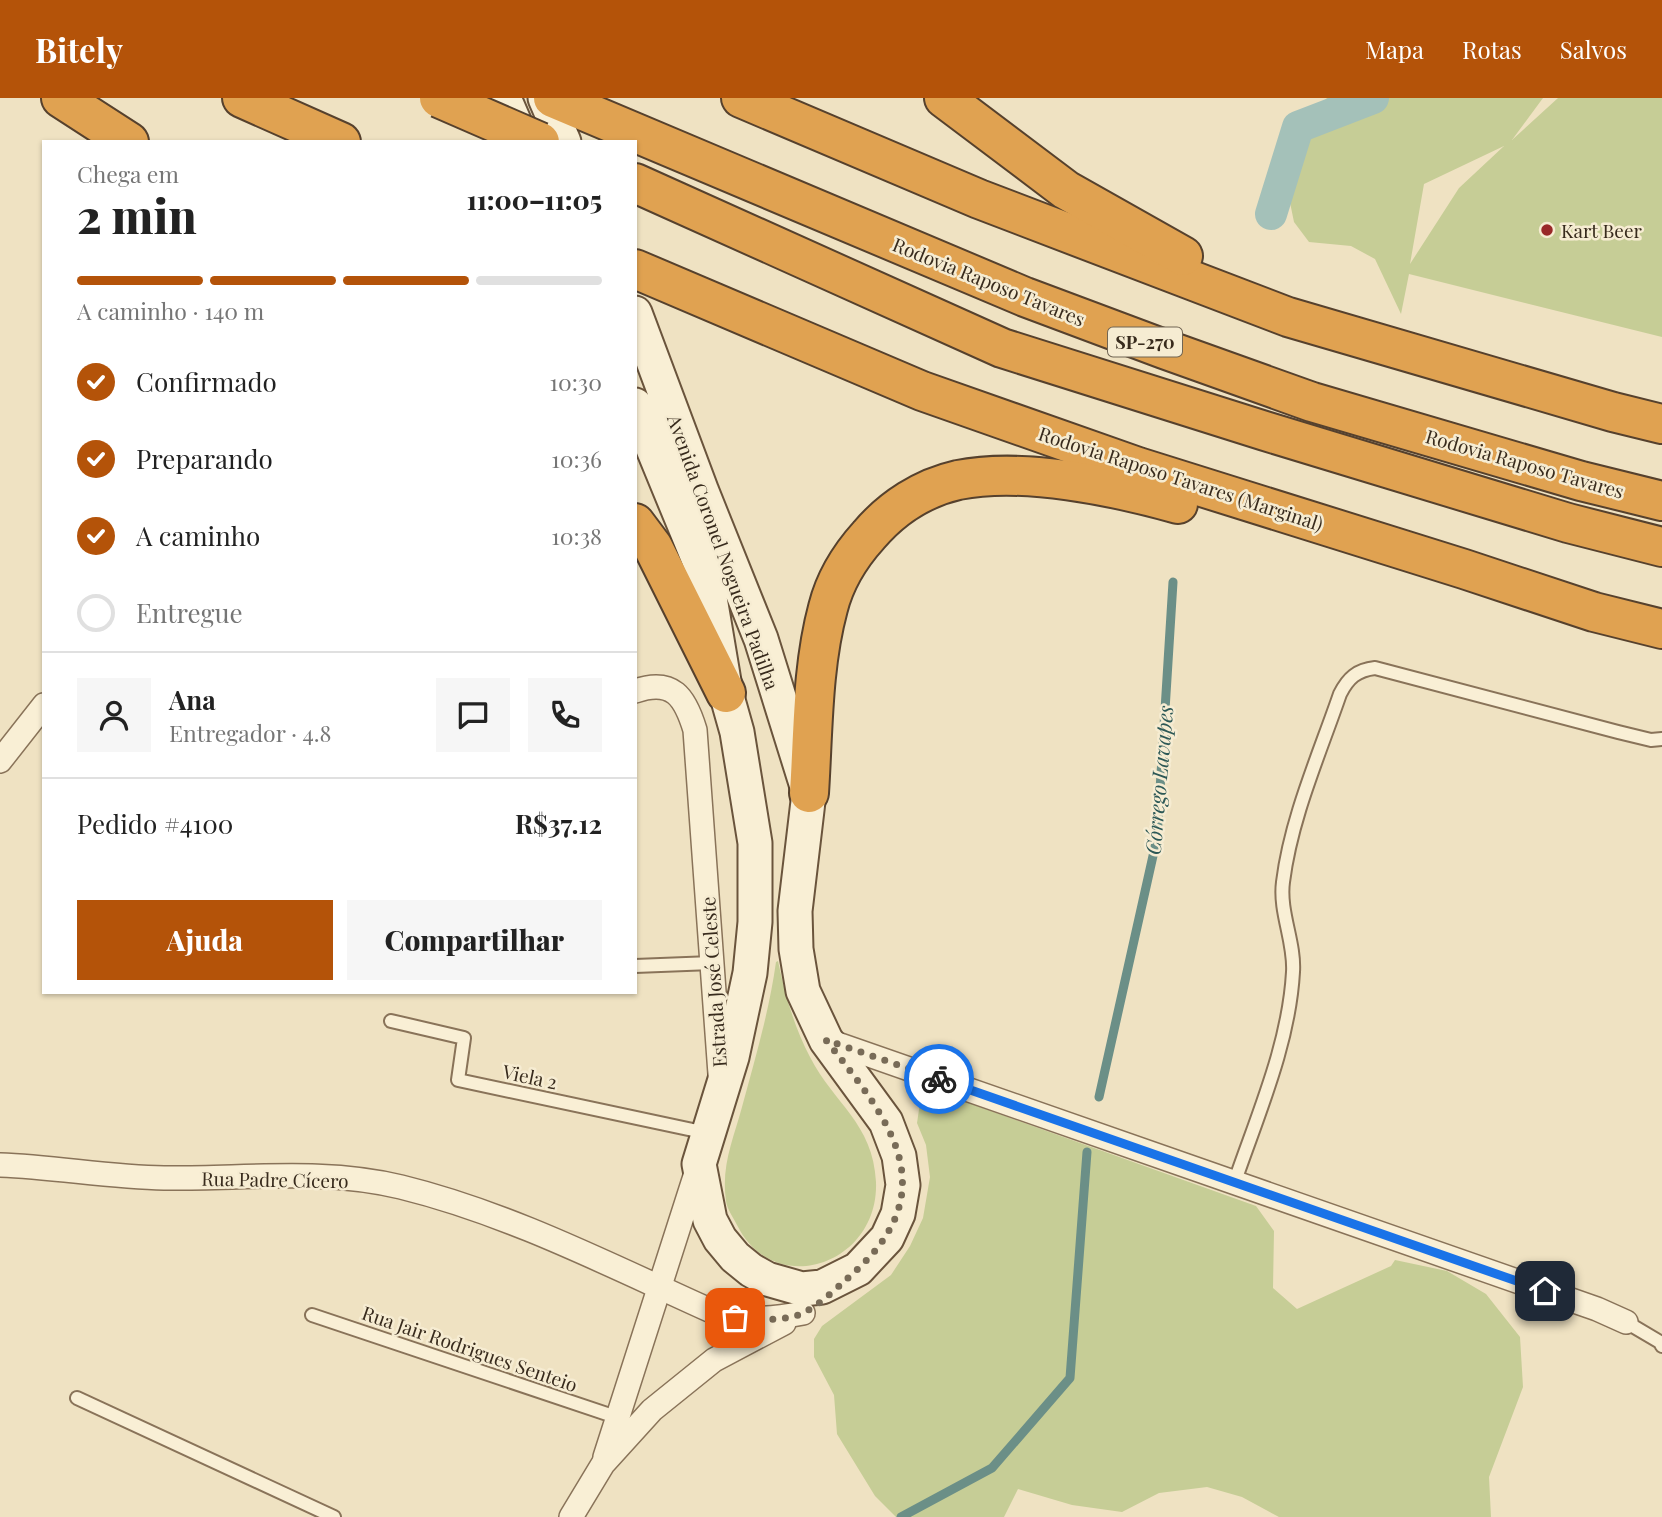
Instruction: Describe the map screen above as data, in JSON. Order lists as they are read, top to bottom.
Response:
{
  "streets": {
    "highway": ["Rodovia Raposo Tavares", "SP-270", "Rodovia Raposo Tavares (Marginal)"],
    "main road": ["Avenida Coronel Nogueira Padilha", "Estrada José Celeste"],
    "street": ["Rua Padre Cícero"],
    "lane": ["Viela 2", "Rua Jair Rodrigues Senteio"]
  },
  "crossings": [
    ["Avenida Coronel Nogueira Padilha", "Estrada José Celeste"]
  ],
  "water": ["Córrego Lavapes"],
  "places": ["Kart Beer"],
  "page": {
    "header": "Bitely",
    "nav": ["Mapa", "Rotas", "Salvos"],
    "heading": ["2 min", "Chega em", "11:00–11:05"],
    "panel": [
      "Ana",
      "Entregador · 4.8",
      "Pedido #4100",
      "R$37.12"
    ],
    "bar": "A caminho · 140 m",
    "list": [
      ["Confirmado", "10:30"],
      ["Preparando", "10:36"],
      ["A caminho", "10:38"],
      "Entregue"
    ],
    "buttons": ["Ajuda", "Compartilhar"]
  }
}
